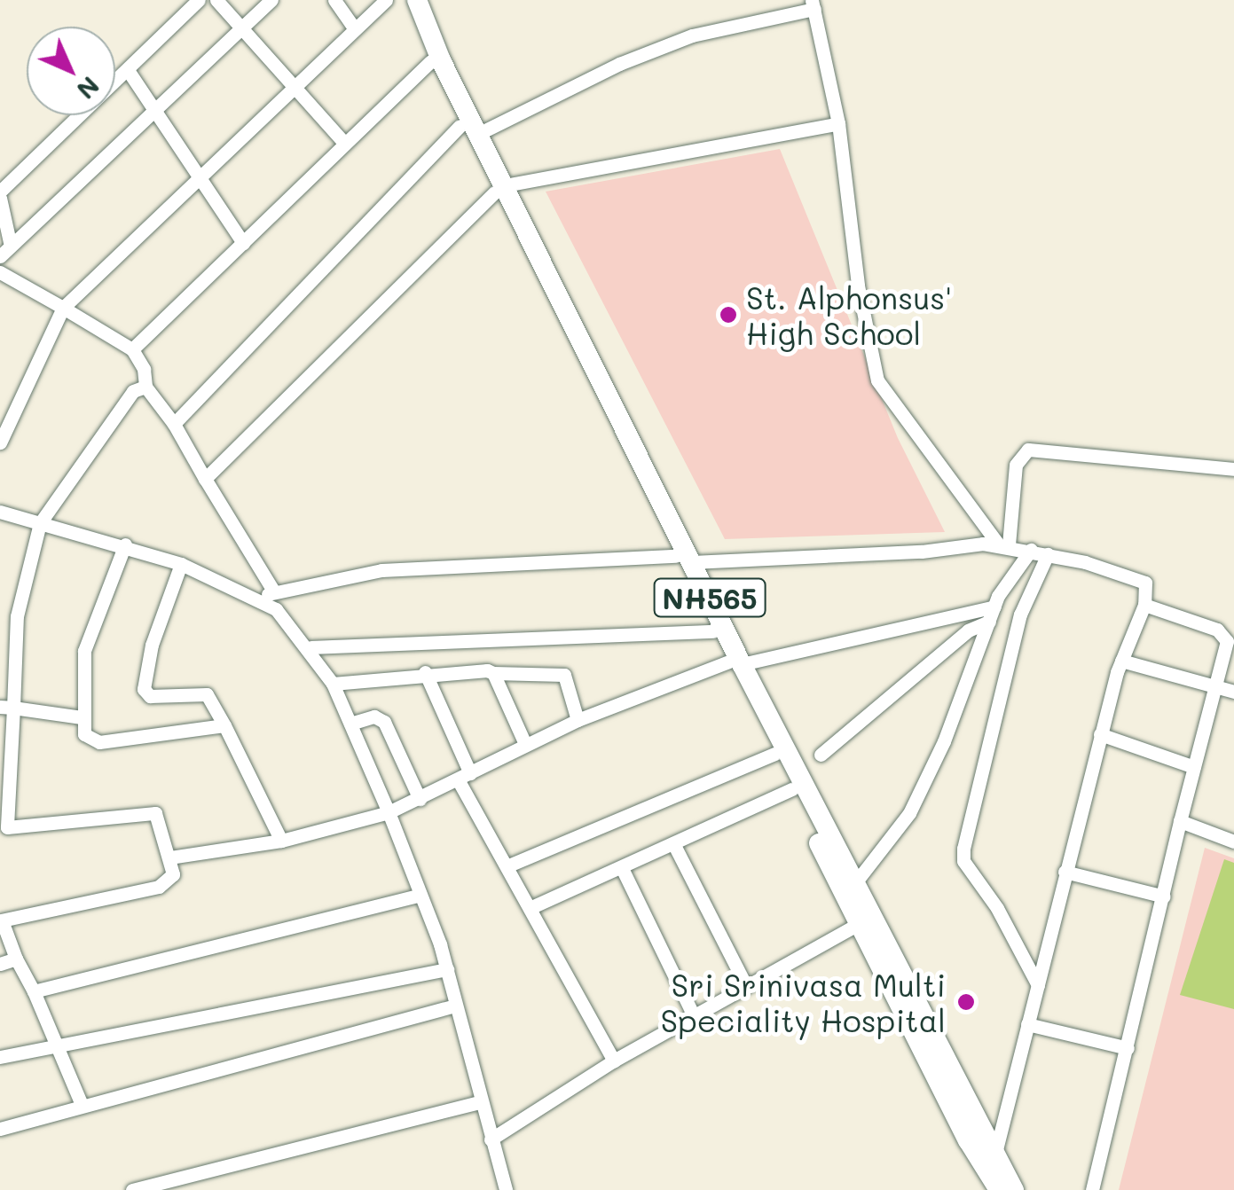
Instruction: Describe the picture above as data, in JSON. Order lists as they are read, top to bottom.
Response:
{
  "streets": {
    "highway": ["NH565"]
  },
  "places": ["St. Alphonsus' High School", "Sri Srinivasa Multi Speciality Hospital"],
  "north": "bottom right"
}
